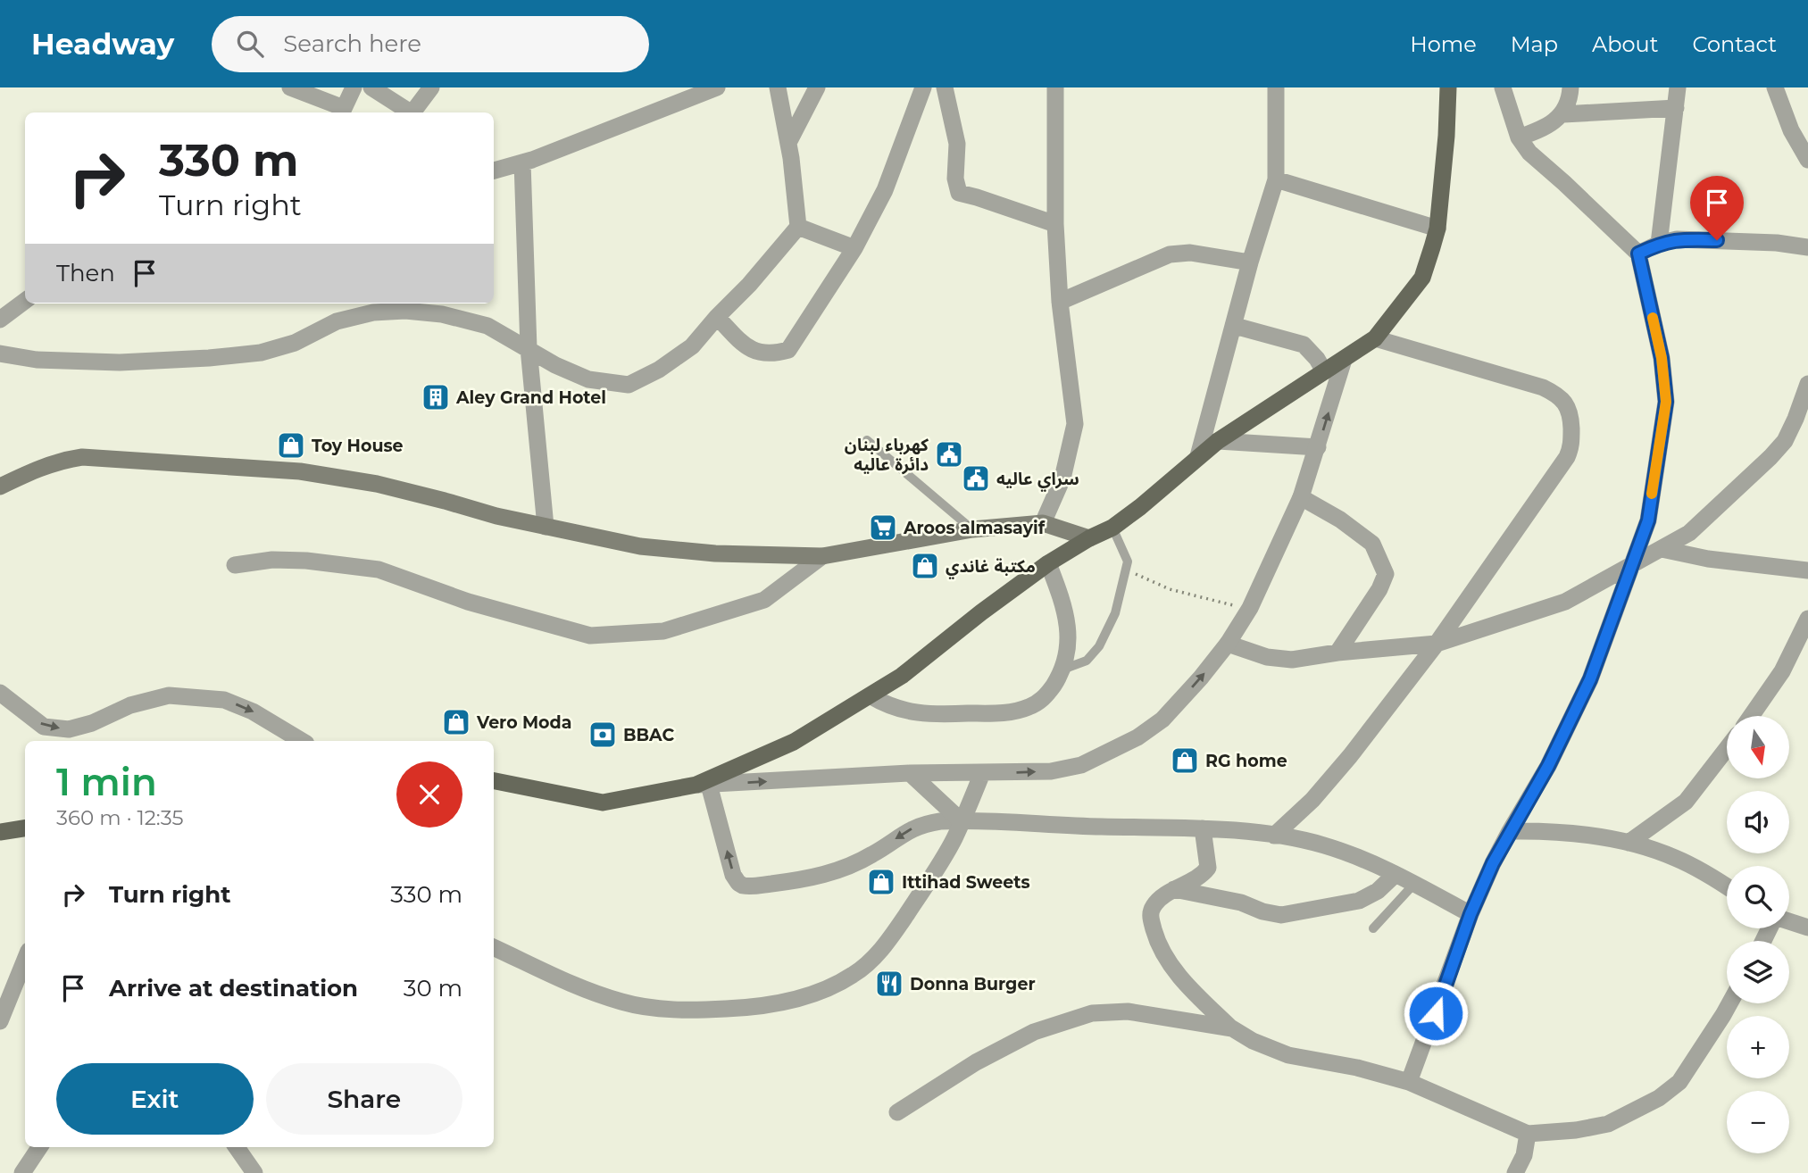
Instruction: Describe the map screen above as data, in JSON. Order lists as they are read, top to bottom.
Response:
{
  "places": {
    "building": ["Aley Grand Hotel"],
    "shop": [
      "Toy House",
      "مكتبة غاندي",
      "Vero Moda",
      "RG home",
      "Ittihad Sweets"
    ],
    "public building": ["كهرباء لبنان دائرة عاليه", "سراي عاليه"],
    "supermarket": ["Aroos almasayif"],
    "bank": ["BBAC"],
    "restaurant": ["Donna Burger"]
  },
  "north": "bottom",
  "page": {
    "header": "Headway",
    "search": "Search here",
    "nav": [
      "Home",
      "Map",
      "About",
      "Contact"
    ],
    "turn": ["330 m", "Turn right"],
    "then": "Then",
    "map_buttons": ["+", "−"],
    "heading": ["1 min", "360 m · 12:35"],
    "list": [
      {
        "name": "Turn right",
        "value": "330 m"
      },
      {
        "name": "Arrive at destination",
        "value": "30 m"
      }
    ],
    "buttons": ["Exit", "Share"]
  }
}
